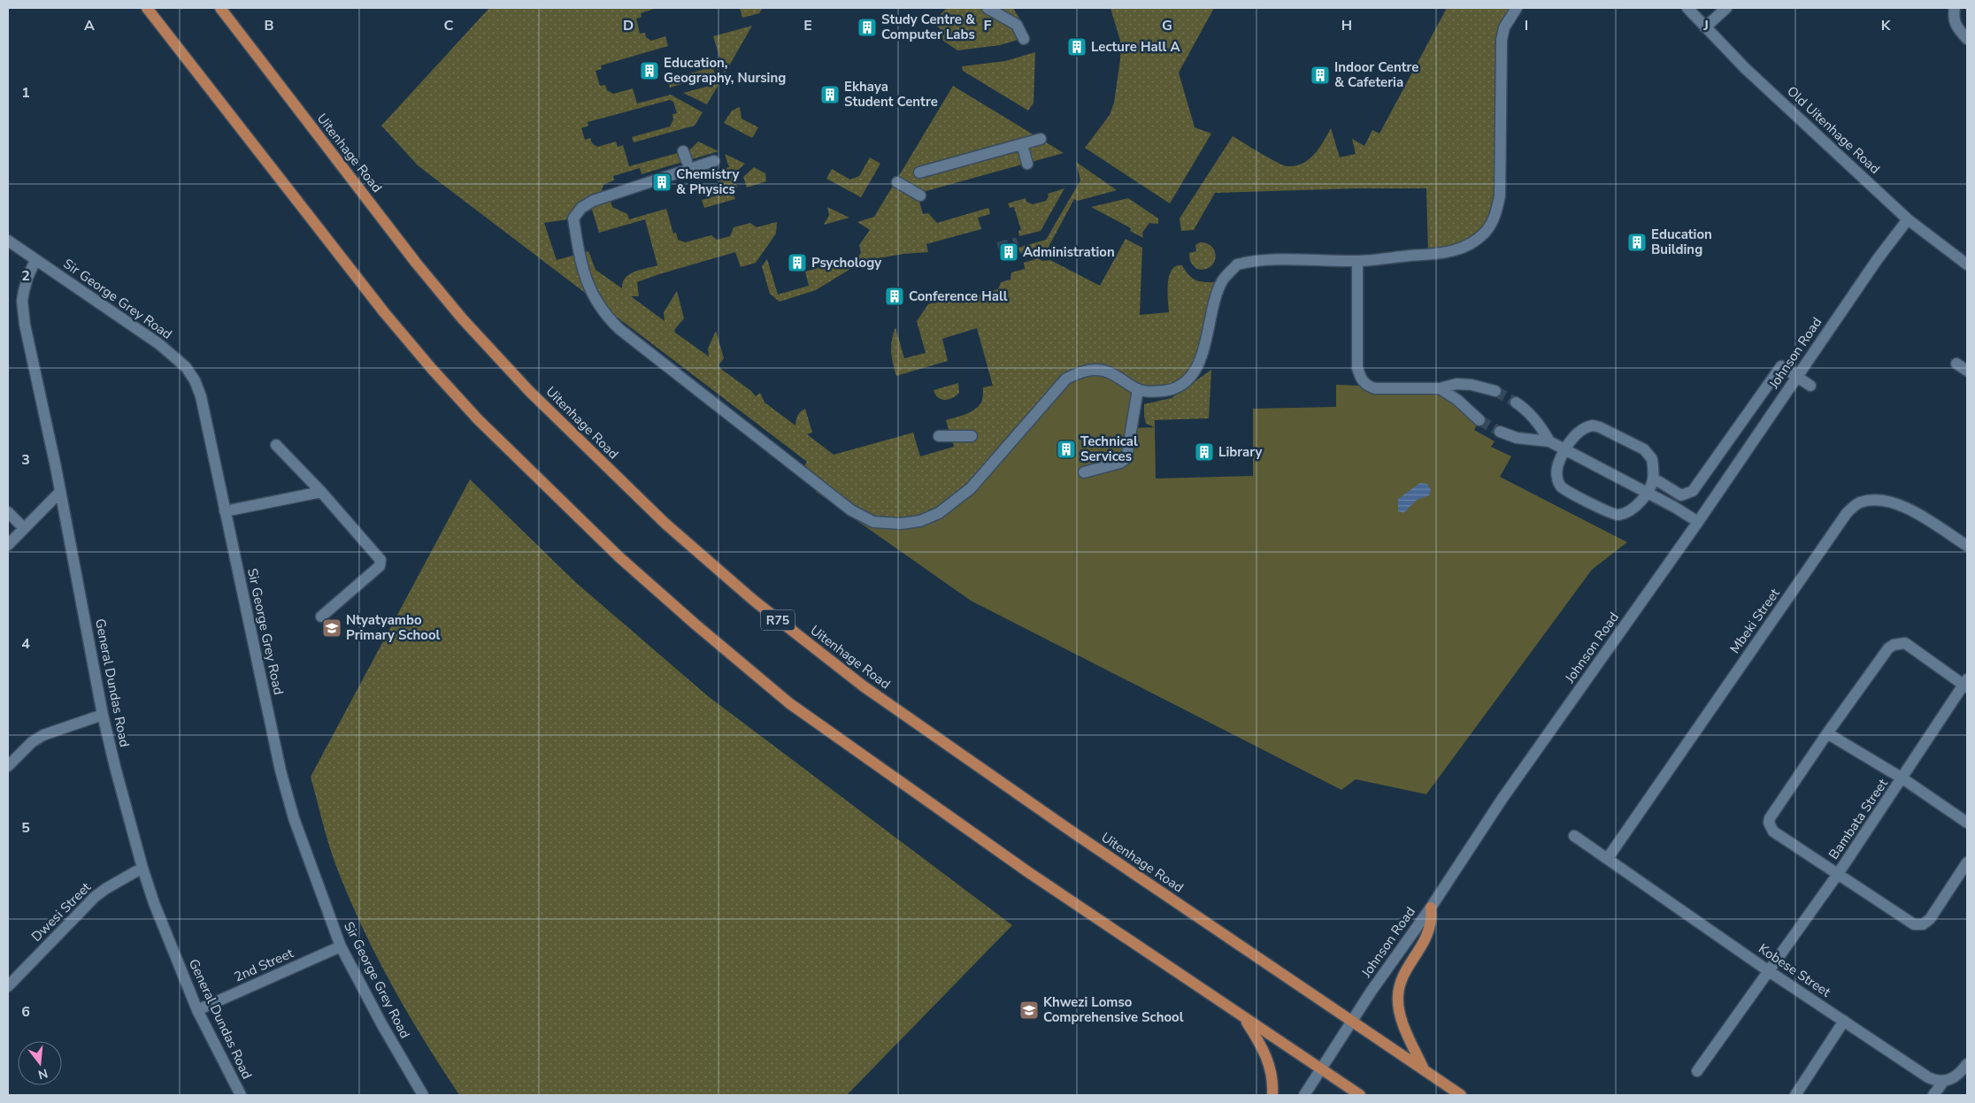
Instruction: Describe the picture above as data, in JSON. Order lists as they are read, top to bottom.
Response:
{
  "streets": {
    "main road": ["Uitenhage Road", "R75"],
    "street": [
      "Old Uitenhage Road",
      "Sir George Grey Road",
      "Johnson Road",
      "Mbeki Street",
      "General Dundas Road",
      "Bambata Street",
      "Dwesi Street",
      "2nd Street",
      "Kobese Street"
    ]
  },
  "crossings": [
    ["Old Uitenhage Road", "Johnson Road"],
    ["Uitenhage Road", "Johnson Road"],
    ["Sir George Grey Road", "General Dundas Road"],
    ["Sir George Grey Road", "2nd Street"],
    ["Mbeki Street", "Kobese Street"],
    ["General Dundas Road", "Dwesi Street"],
    ["General Dundas Road", "2nd Street"],
    ["Bambata Street", "Kobese Street"]
  ],
  "places": {
    "building": [
      "Study Centre & Computer Labs",
      "Lecture Hall A",
      "Education, Geography, Nursing",
      "Indoor Centre & Cafeteria",
      "Ekhaya Student Centre",
      "Chemistry & Physics",
      "Education Building",
      "Administration",
      "Psychology",
      "Conference Hall",
      "Technical Services",
      "Library"
    ],
    "school or university": ["Ntyatyambo Primary School", "Khwezi Lomso Comprehensive School"]
  },
  "north": "bottom",
  "grid": {
    "columns": [
      "A",
      "B",
      "C",
      "D",
      "E",
      "F",
      "G",
      "H",
      "I",
      "J",
      "K"
    ],
    "rows": [
      "1",
      "2",
      "3",
      "4",
      "5",
      "6"
    ]
  }
}
